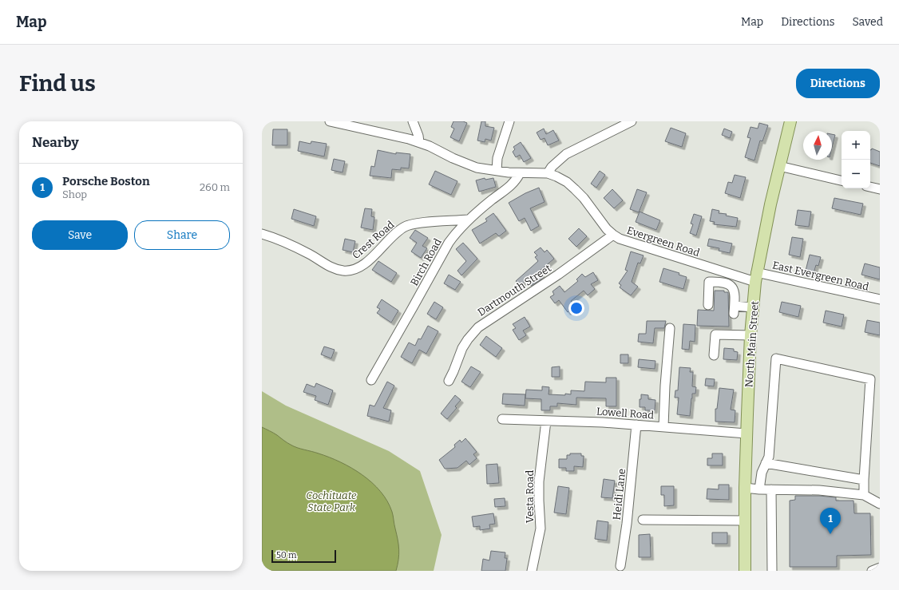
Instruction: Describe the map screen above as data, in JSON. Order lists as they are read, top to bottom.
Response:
{
  "streets": {
    "main road": ["North Main Street"],
    "street": [
      "Crest Road",
      "Evergreen Road",
      "Birch Road",
      "East Evergreen Road",
      "Dartmouth Street",
      "Lowell Road",
      "Heidi Lane",
      "Vesta Road"
    ]
  },
  "crossings": [
    ["Crest Road", "Birch Road"],
    ["Evergreen Road", "Birch Road"],
    ["Evergreen Road", "East Evergreen Road"],
    ["Evergreen Road", "Dartmouth Street"],
    ["Evergreen Road", "North Main Street"],
    ["East Evergreen Road", "North Main Street"],
    ["North Main Street", "Lowell Road"],
    ["Lowell Road", "Heidi Lane"],
    ["Lowell Road", "Vesta Road"]
  ],
  "parks": ["Cochituate State Park"],
  "scale_bar": "50 m",
  "north": "top",
  "page": {
    "header": "Map",
    "nav": ["Map", "Directions", "Saved"],
    "buttons": [
      "Directions",
      ["Save", "Share"]
    ],
    "title": "Find us",
    "heading": "Nearby",
    "map_buttons": ["+", "−"],
    "list": [
      {
        "mark": "1",
        "name": "Porsche Boston",
        "note": "Shop",
        "value": "260 m"
      }
    ],
    "pins": "1",
    "scale": "50 m"
  }
}
